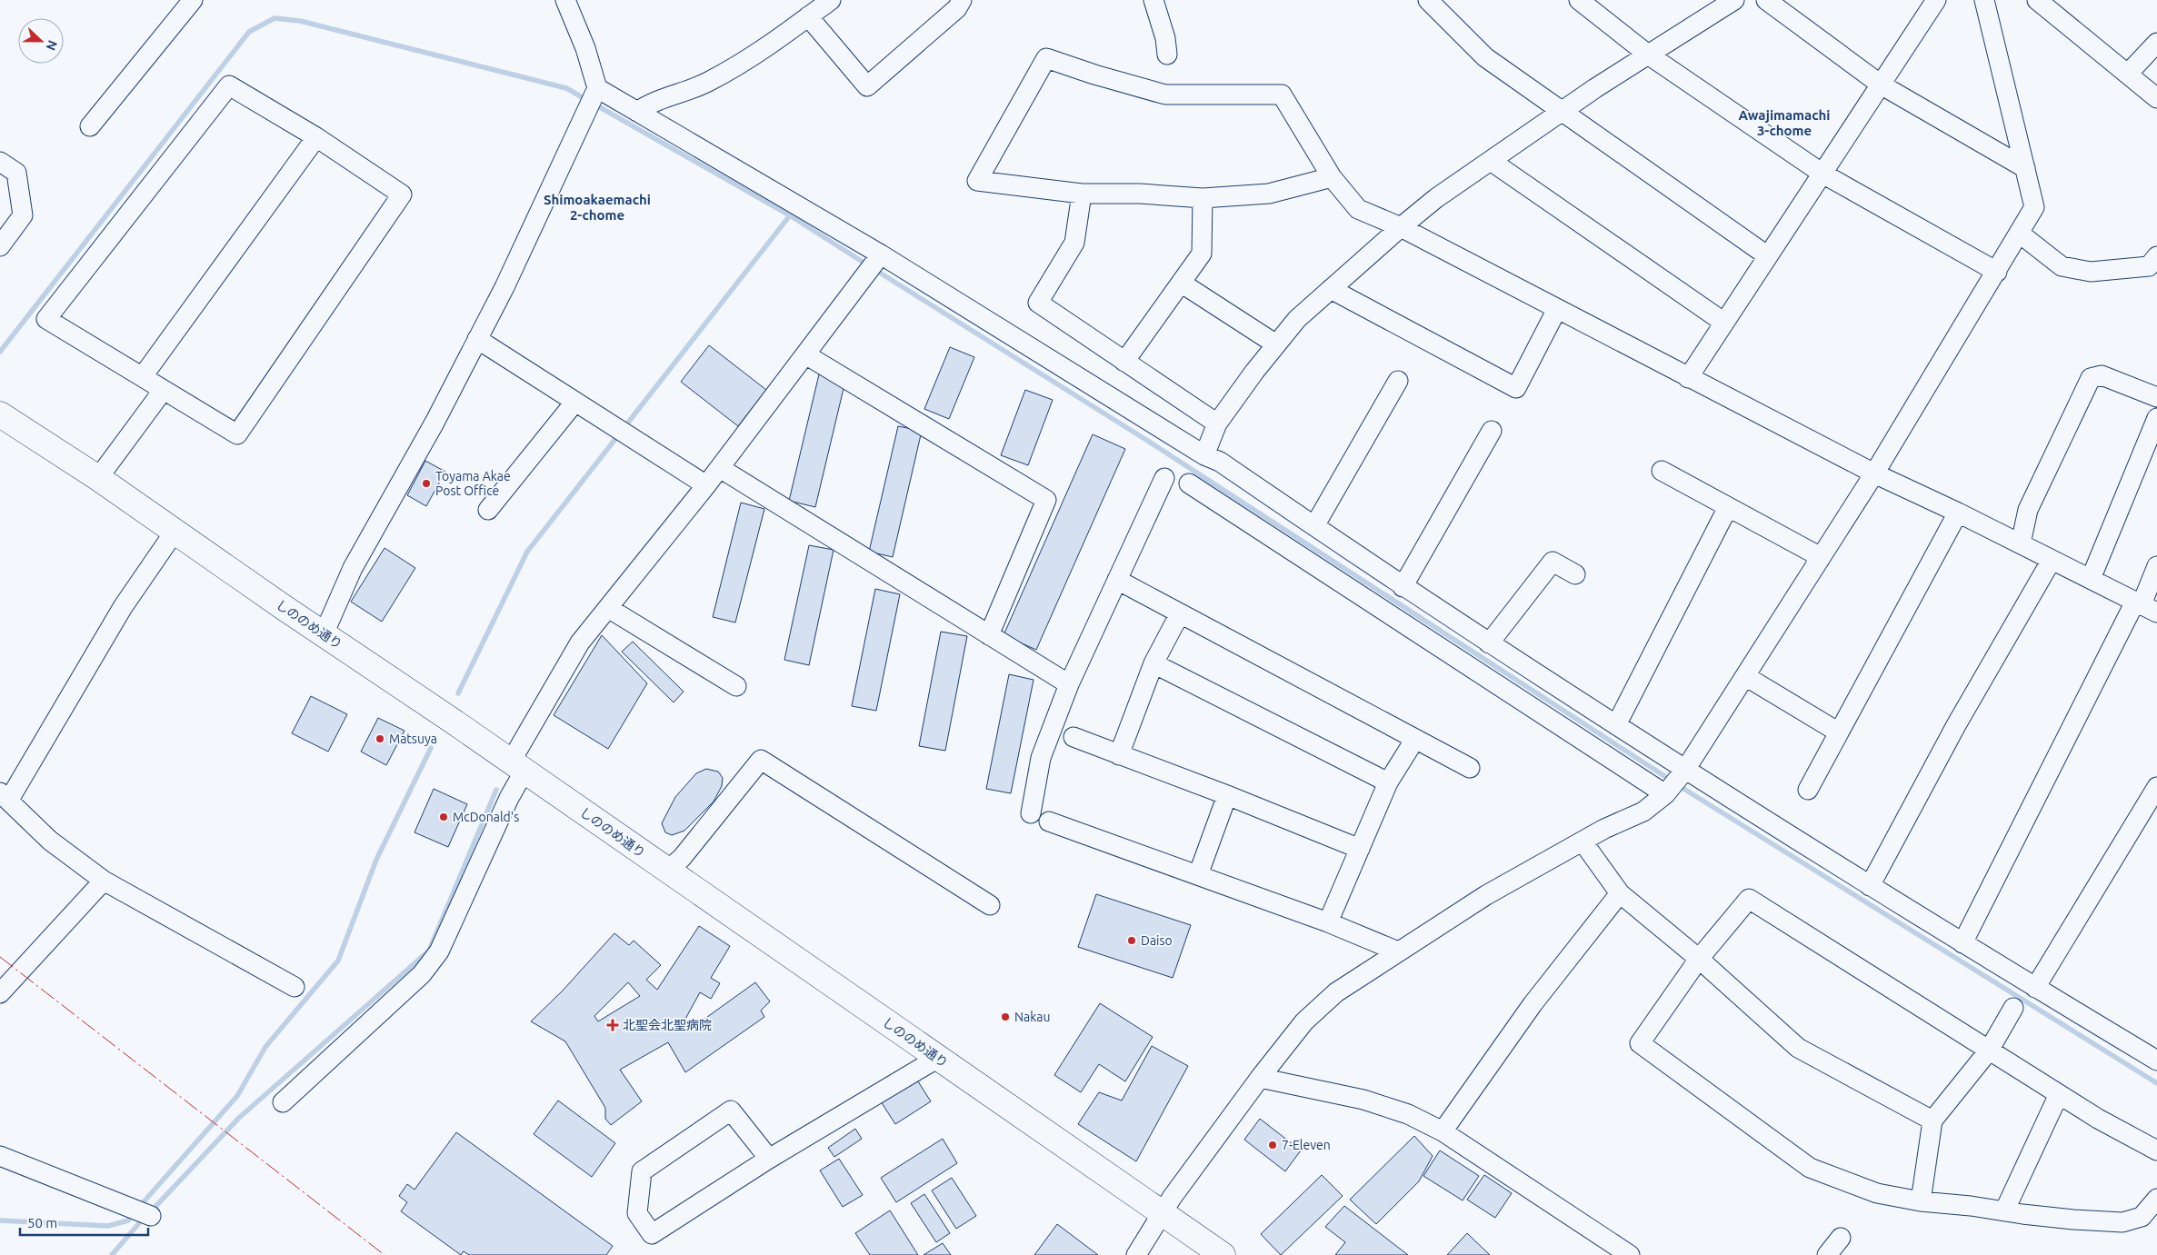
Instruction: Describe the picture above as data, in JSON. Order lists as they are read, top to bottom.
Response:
{
  "streets": {
    "main road": ["しののめ通り"]
  },
  "districts": ["Awajimamachi 3-chome", "Shimoakaemachi 2-chome"],
  "places": {
    "other": [
      "Toyama Akae Post Office",
      "Matsuya",
      "McDonald's",
      "Daiso",
      "Nakau",
      "7-Eleven"
    ],
    "health": ["北聖会北聖病院"]
  },
  "scale_bar": "50 m",
  "north": "right"
}
